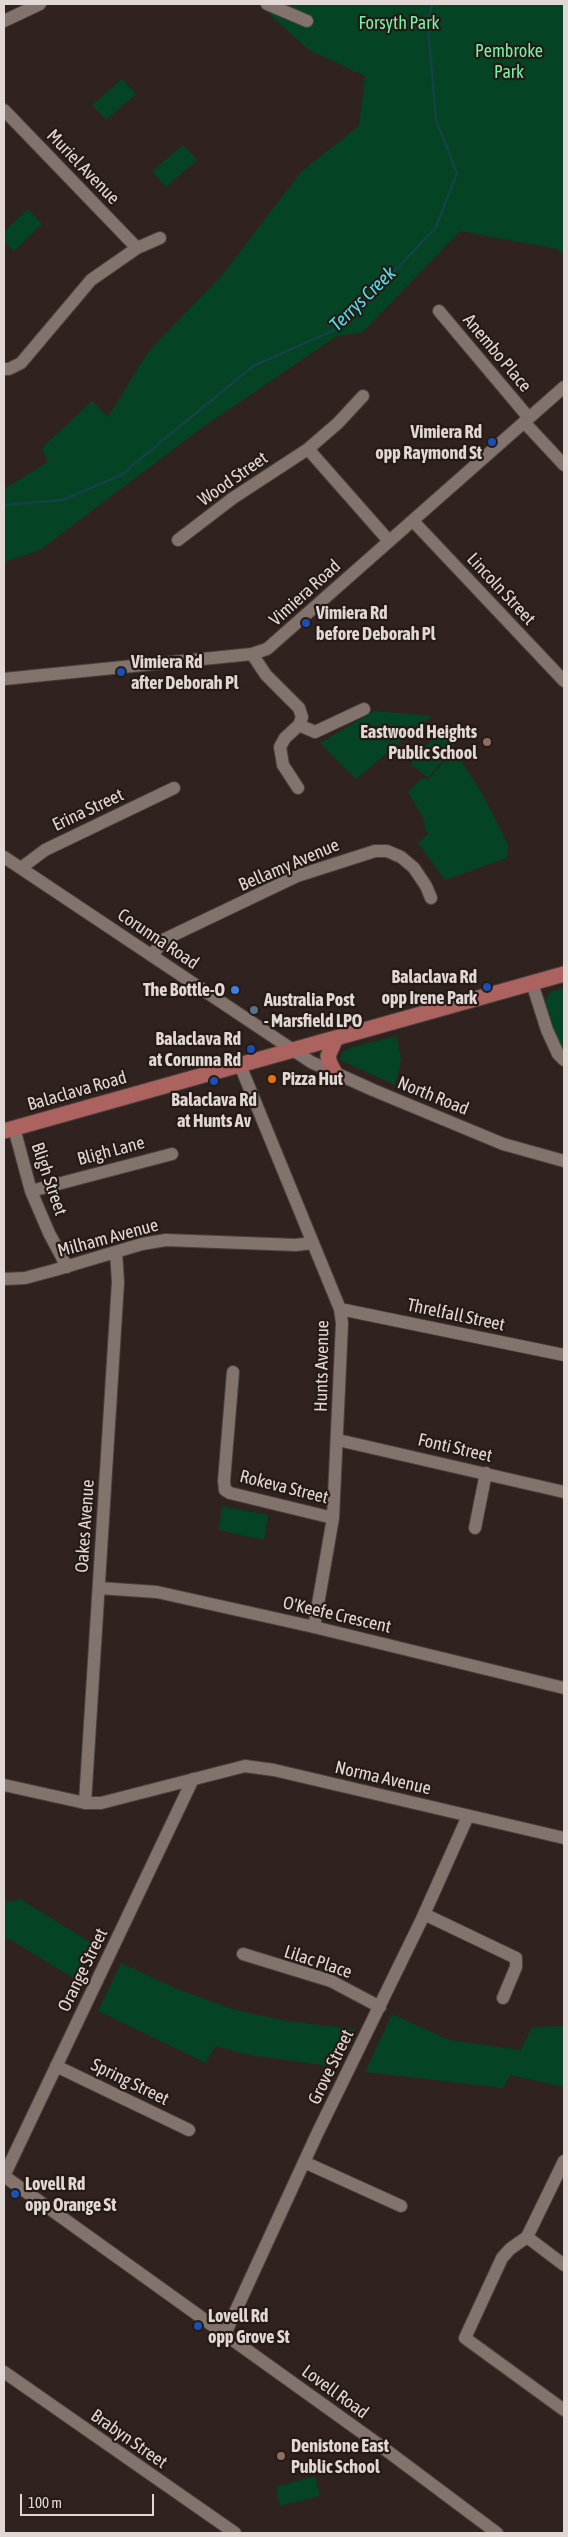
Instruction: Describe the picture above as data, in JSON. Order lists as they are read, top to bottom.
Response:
{
  "streets": {
    "main road": ["Balaclava Road"],
    "street": [
      "Muriel Avenue",
      "Anembo Place",
      "Wood Street",
      "Lincoln Street",
      "Vimiera Road",
      "Erina Street",
      "Bellamy Avenue",
      "Corunna Road",
      "North Road",
      "Bligh Lane",
      "Bligh Street",
      "Milham Avenue",
      "Threlfall Street",
      "Hunts Avenue",
      "Fonti Street",
      "Rokeva Street",
      "Oakes Avenue",
      "O'Keefe Crescent",
      "Norma Avenue",
      "Lilac Place",
      "Orange Street",
      "Grove Street",
      "Spring Street",
      "Lovell Road",
      "Brabyn Street"
    ]
  },
  "crossings": [
    ["Anembo Place", "Vimiera Road"],
    ["Lincoln Street", "Vimiera Road"],
    ["Erina Street", "Corunna Road"],
    ["Bellamy Avenue", "Corunna Road"],
    ["Corunna Road", "Balaclava Road"],
    ["Corunna Road", "North Road"],
    ["Balaclava Road", "North Road"],
    ["Balaclava Road", "Bligh Street"],
    ["Balaclava Road", "Hunts Avenue"],
    ["Bligh Lane", "Bligh Street"],
    ["Bligh Street", "Milham Avenue"],
    ["Milham Avenue", "Hunts Avenue"],
    ["Milham Avenue", "Oakes Avenue"],
    ["Threlfall Street", "Hunts Avenue"],
    ["Hunts Avenue", "Fonti Street"],
    ["Hunts Avenue", "Rokeva Street"],
    ["Hunts Avenue", "O'Keefe Crescent"],
    ["Oakes Avenue", "O'Keefe Crescent"],
    ["Oakes Avenue", "Norma Avenue"],
    ["Norma Avenue", "Orange Street"],
    ["Norma Avenue", "Grove Street"],
    ["Lilac Place", "Grove Street"],
    ["Orange Street", "Spring Street"],
    ["Orange Street", "Lovell Road"],
    ["Grove Street", "Lovell Road"]
  ],
  "water": ["Terrys Creek"],
  "parks": ["Forsyth Park", "Pembroke Park"],
  "places": [
    "Vimiera Rd opp Raymond St",
    "Vimiera Rd before Deborah Pl",
    "Vimiera Rd after Deborah Pl",
    "Eastwood Heights Public School",
    "Balaclava Rd opp Irene Park",
    "The Bottle-O",
    "Australia Post - Marsfield LPO",
    "Balaclava Rd at Corunna Rd",
    "Pizza Hut",
    "Balaclava Rd at Hunts Av",
    "Lovell Rd opp Orange St",
    "Lovell Rd opp Grove St",
    "Denistone East Public School"
  ],
  "scale_bar": "100 m"
}
